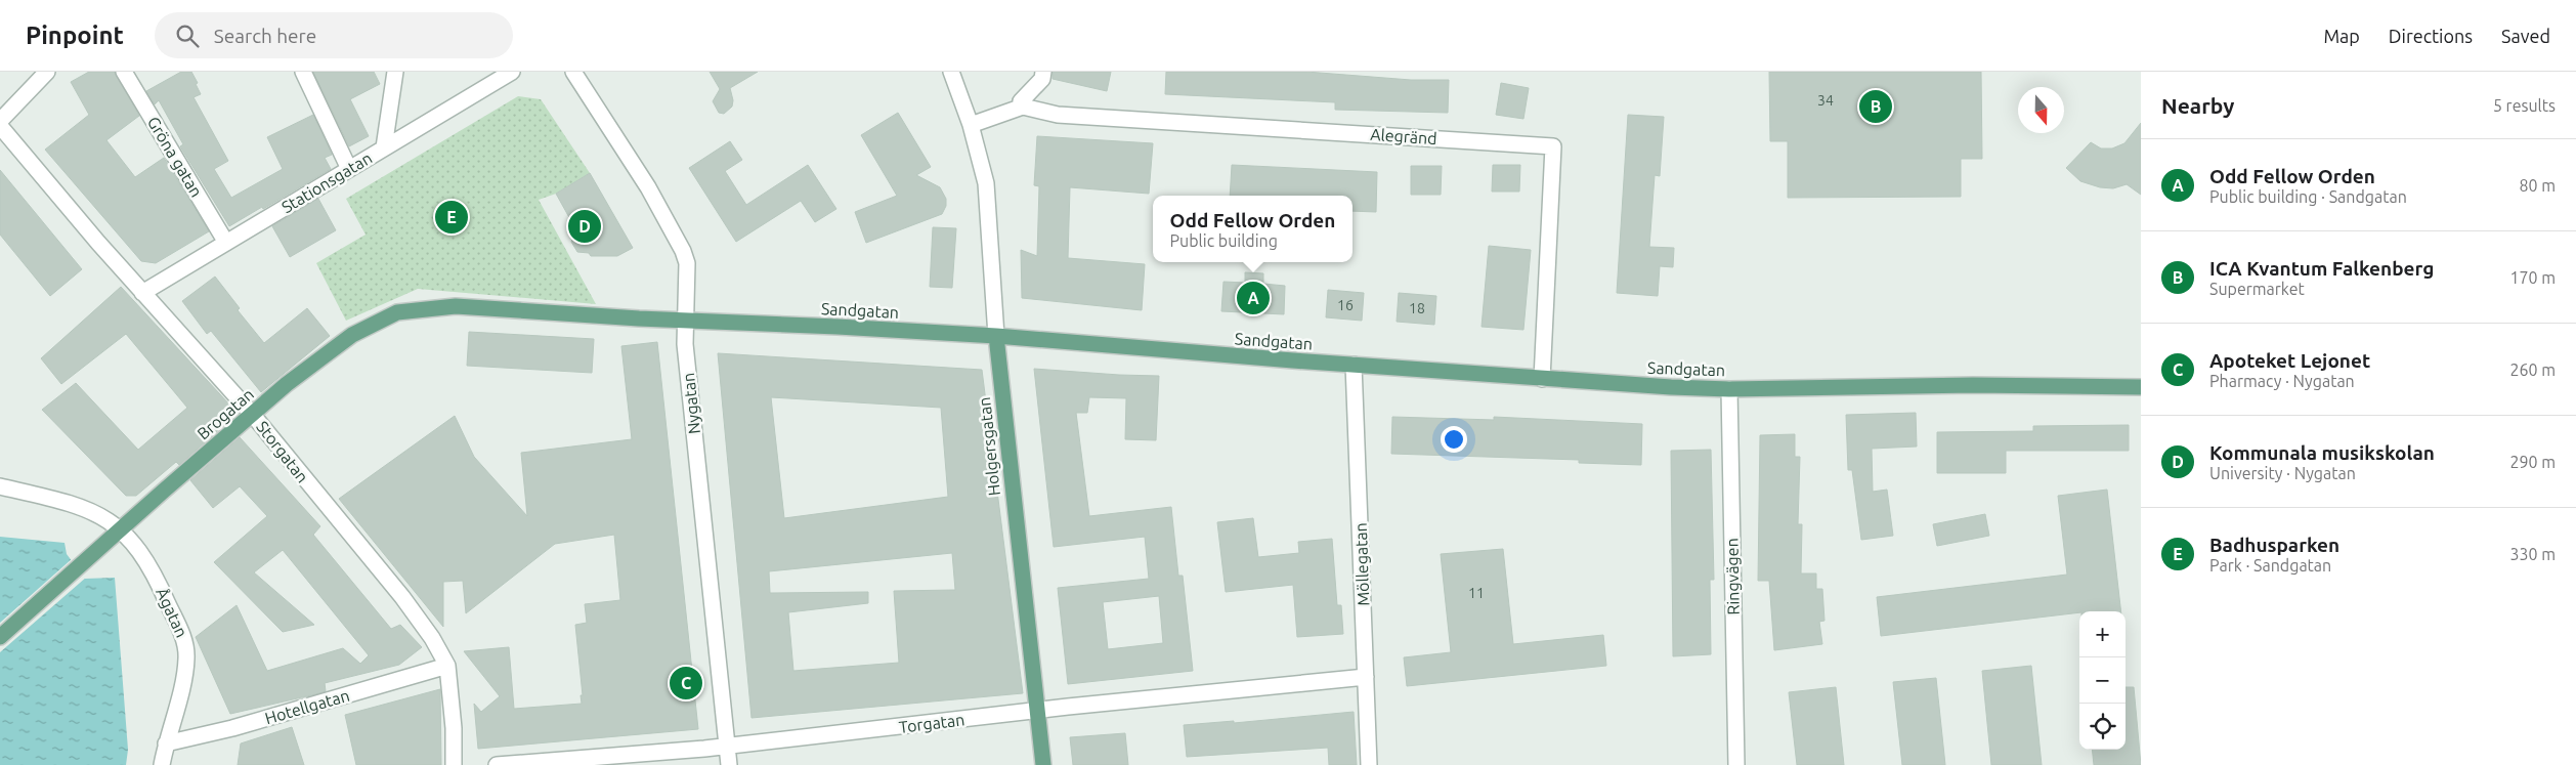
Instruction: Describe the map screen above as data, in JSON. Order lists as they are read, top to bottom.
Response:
{
  "streets": {
    "main road": ["Sandgatan", "Brogatan", "Holgersgatan"],
    "street": [
      "Alegränd",
      "Gröna gatan",
      "Stationsgatan",
      "Nygatan",
      "Storgatan",
      "Möllegatan",
      "Ringvägen",
      "Ågatan",
      "Hotellgatan",
      "Torgatan"
    ]
  },
  "crossings": [
    ["Alegränd", "Sandgatan"],
    ["Gröna gatan", "Stationsgatan"],
    ["Stationsgatan", "Storgatan"],
    ["Sandgatan", "Nygatan"],
    ["Sandgatan", "Brogatan"],
    ["Sandgatan", "Holgersgatan"],
    ["Sandgatan", "Möllegatan"],
    ["Sandgatan", "Ringvägen"],
    ["Nygatan", "Torgatan"],
    ["Brogatan", "Storgatan"],
    ["Brogatan", "Ågatan"],
    ["Holgersgatan", "Torgatan"],
    ["Storgatan", "Hotellgatan"],
    ["Möllegatan", "Torgatan"],
    ["Ågatan", "Hotellgatan"]
  ],
  "house_numbers": [
    "34",
    "16",
    "18",
    "11"
  ],
  "north": "bottom",
  "page": {
    "header": "Pinpoint",
    "search": "Search here",
    "nav": ["Map", "Directions", "Saved"],
    "heading": ["Nearby", "5 results"],
    "pins": [
      "B",
      "E",
      "D",
      "A",
      "C"
    ],
    "list": [
      {
        "mark": "A",
        "name": "Odd Fellow Orden",
        "note": "Public building · Sandgatan",
        "value": "80 m"
      },
      {
        "mark": "B",
        "name": "ICA Kvantum Falkenberg",
        "note": "Supermarket",
        "value": "170 m"
      },
      {
        "mark": "C",
        "name": "Apoteket Lejonet",
        "note": "Pharmacy · Nygatan",
        "value": "260 m"
      },
      {
        "mark": "D",
        "name": "Kommunala musikskolan",
        "note": "University · Nygatan",
        "value": "290 m"
      },
      {
        "mark": "E",
        "name": "Badhusparken",
        "note": "Park · Sandgatan",
        "value": "330 m"
      }
    ],
    "popup": ["Odd Fellow Orden", "Public building"],
    "map_buttons": ["+", "−"]
  }
}
